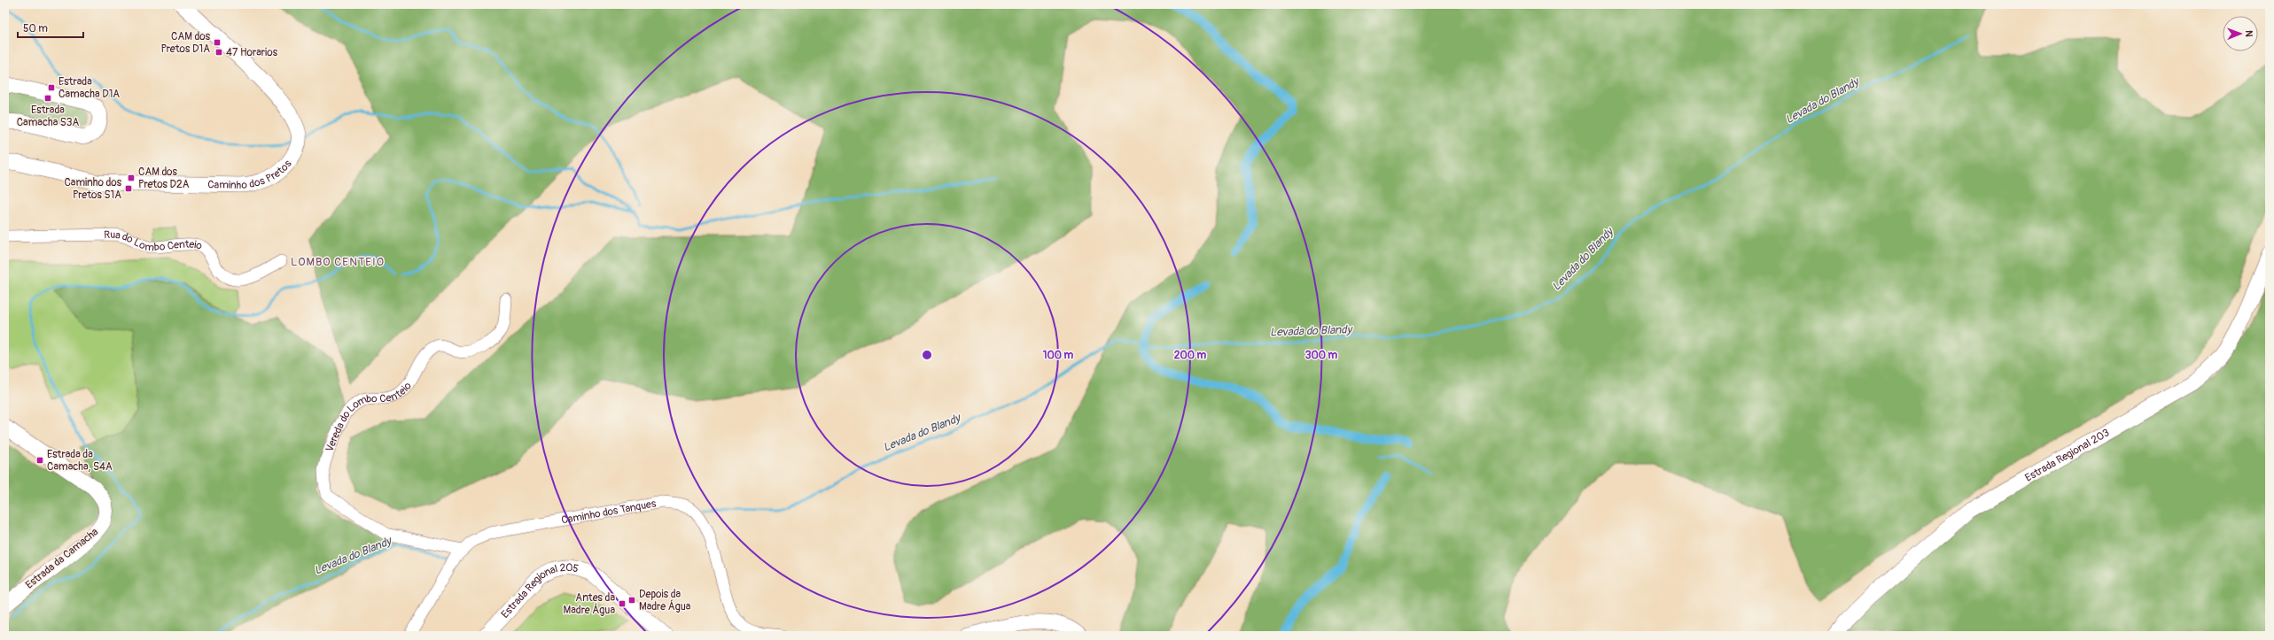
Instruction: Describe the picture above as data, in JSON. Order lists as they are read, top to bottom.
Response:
{
  "streets": {
    "main road": [
      "Caminho dos Pretos",
      "Estrada Regional 203",
      "Estrada da Camacha",
      "Estrada Regional 205"
    ],
    "street": ["Rua do Lombo Centeio", "Vereda do Lombo Centeio", "Caminho dos Tanques"]
  },
  "crossings": [
    ["Vereda do Lombo Centeio", "Caminho dos Tanques"]
  ],
  "districts": ["LOMBO CENTEIO"],
  "water": ["Levada do Blandy"],
  "places": {
    "transit": [
      "CAM dos Pretos D1A",
      "47 Horarios",
      "Estrada Camacha D1A",
      "Estrada Camacha S3A",
      "CAM dos Pretos D2A",
      "Caminho dos Pretos S1A",
      "Estrada da Camacha, S4A",
      "Depois da Madre Água",
      "Antes da Madre Água"
    ]
  },
  "scale_bar": "50 m",
  "north": "right",
  "rings": ["100 m", "200 m", "300 m"]
}
